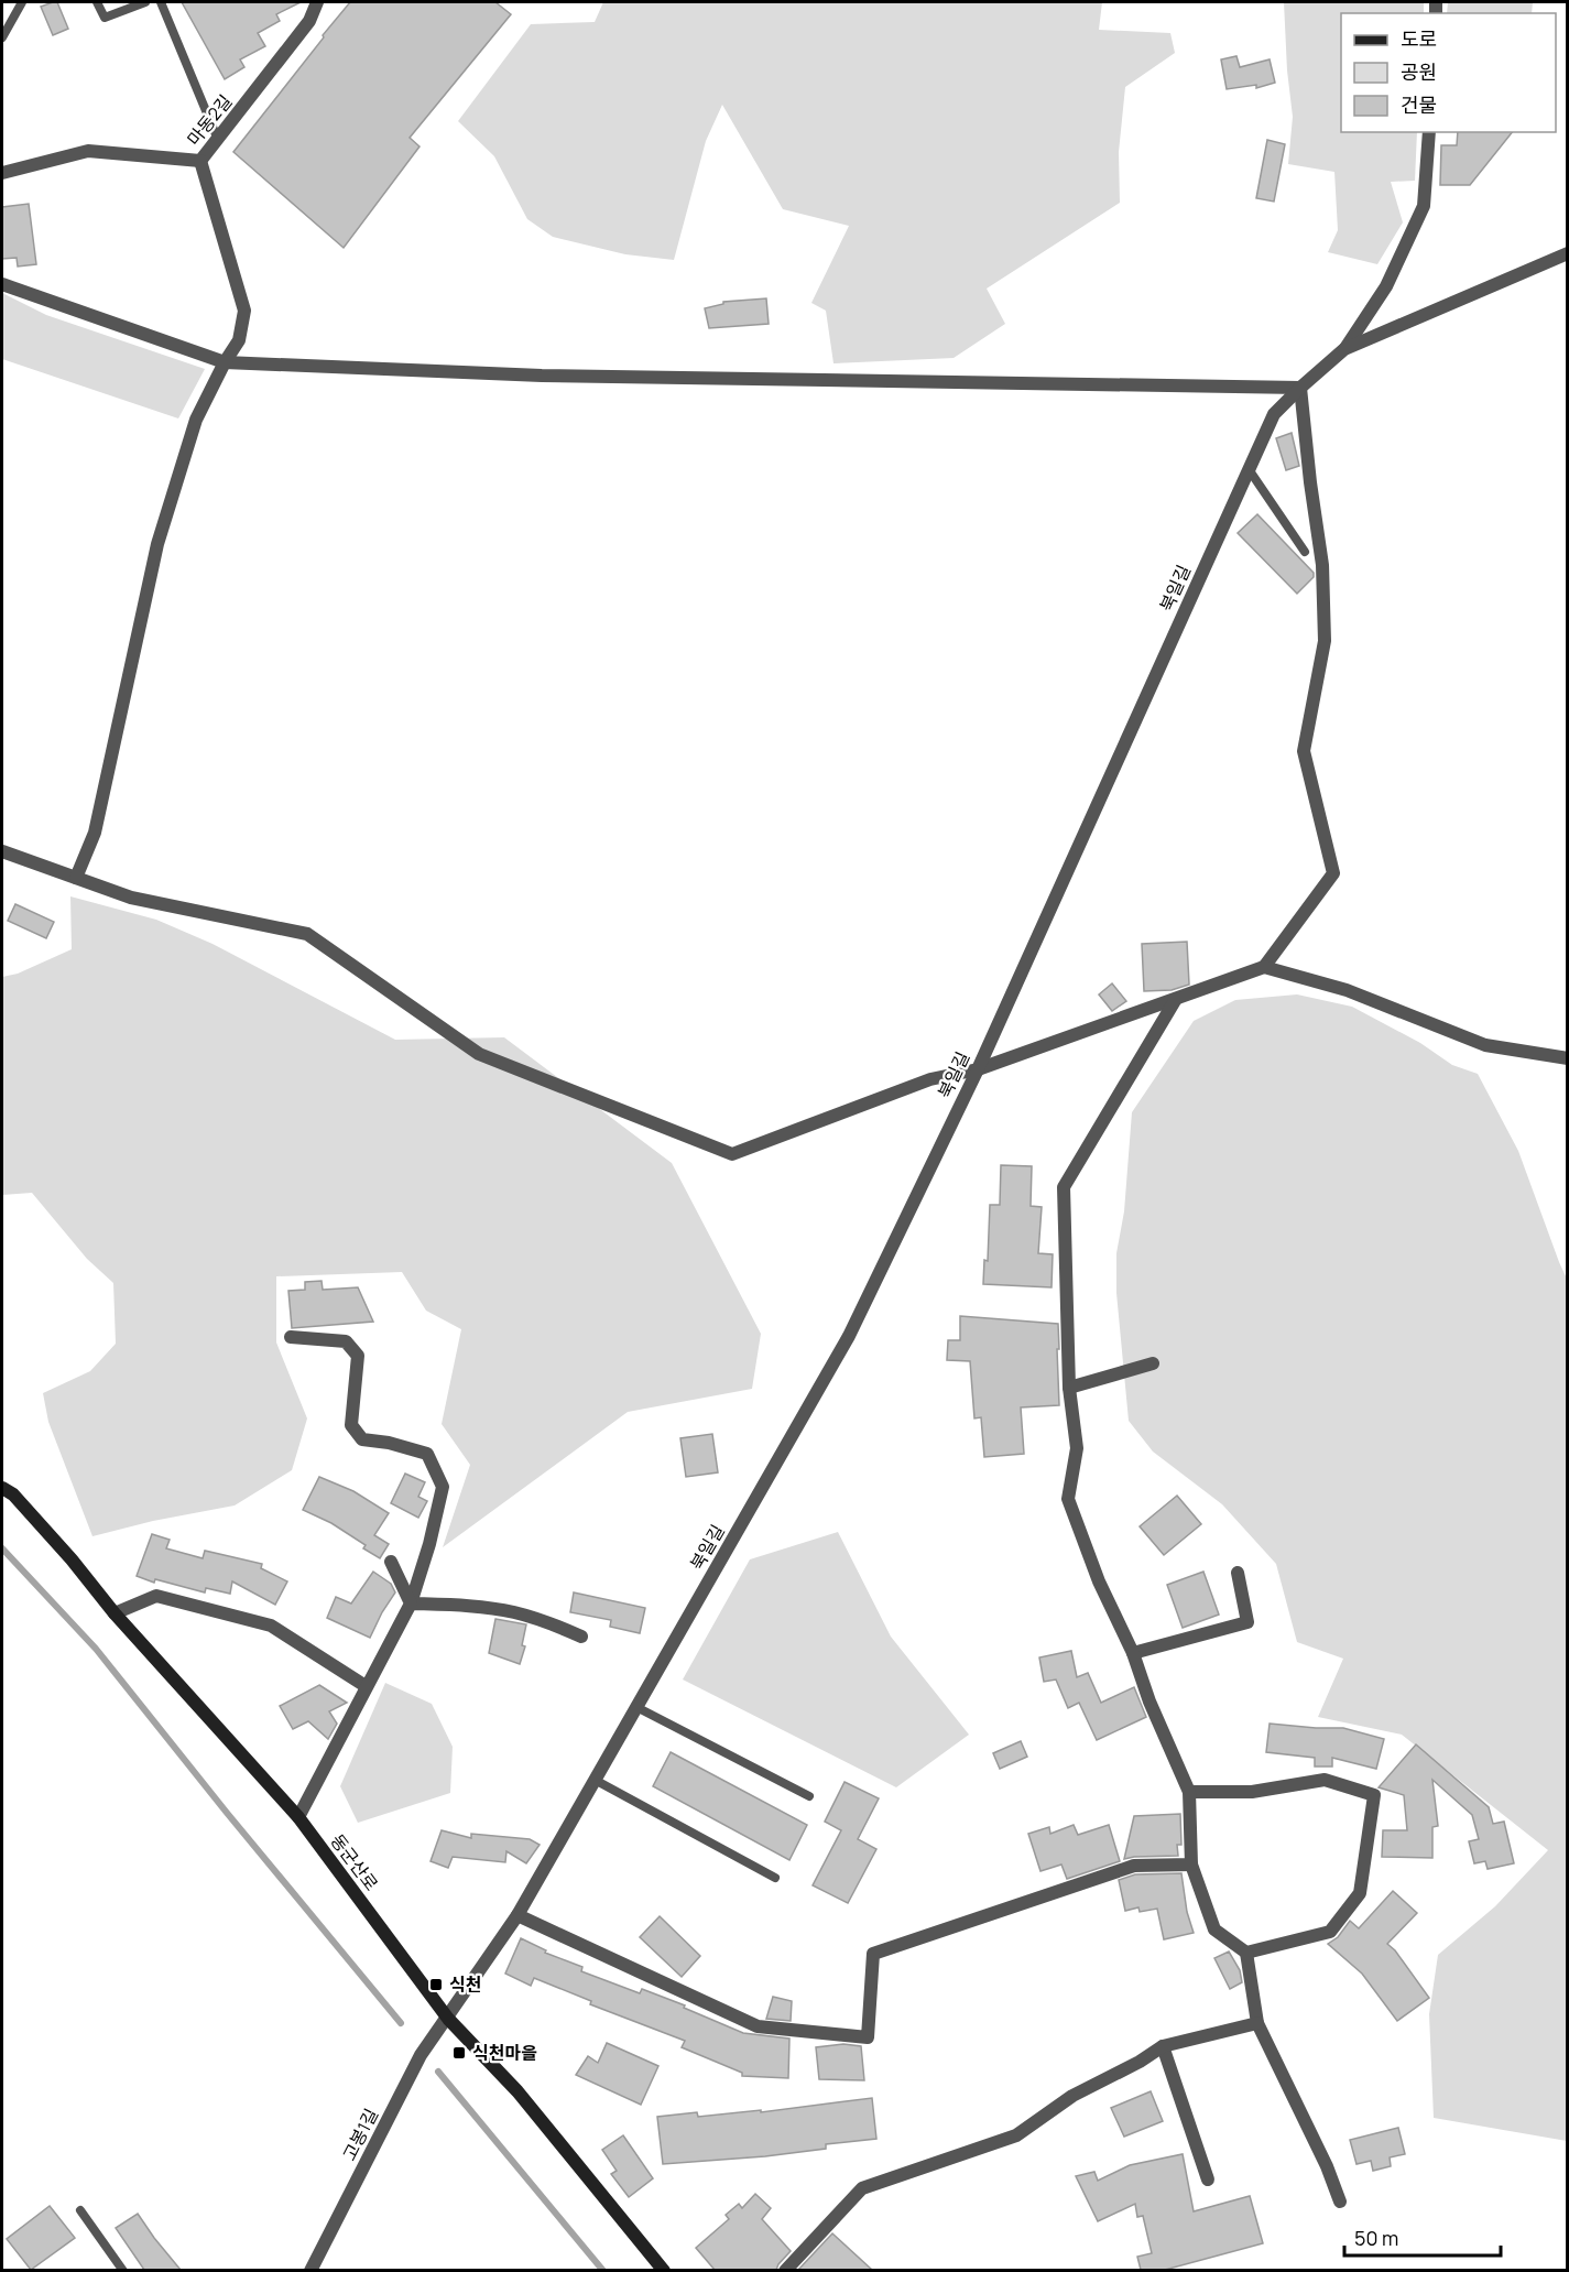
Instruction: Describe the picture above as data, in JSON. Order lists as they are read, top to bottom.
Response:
{
  "streets": {
    "street": [
      "마동2길",
      "북일길",
      "동군산로",
      "고봉1길"
    ]
  },
  "crossings": [
    ["북일길", "동군산로"],
    ["북일길", "고봉1길"],
    ["동군산로", "고봉1길"]
  ],
  "places": {
    "transit": ["식천", "식천마을"]
  },
  "legend": ["도로", "공원", "건물"],
  "scale_bar": "50 m"
}
